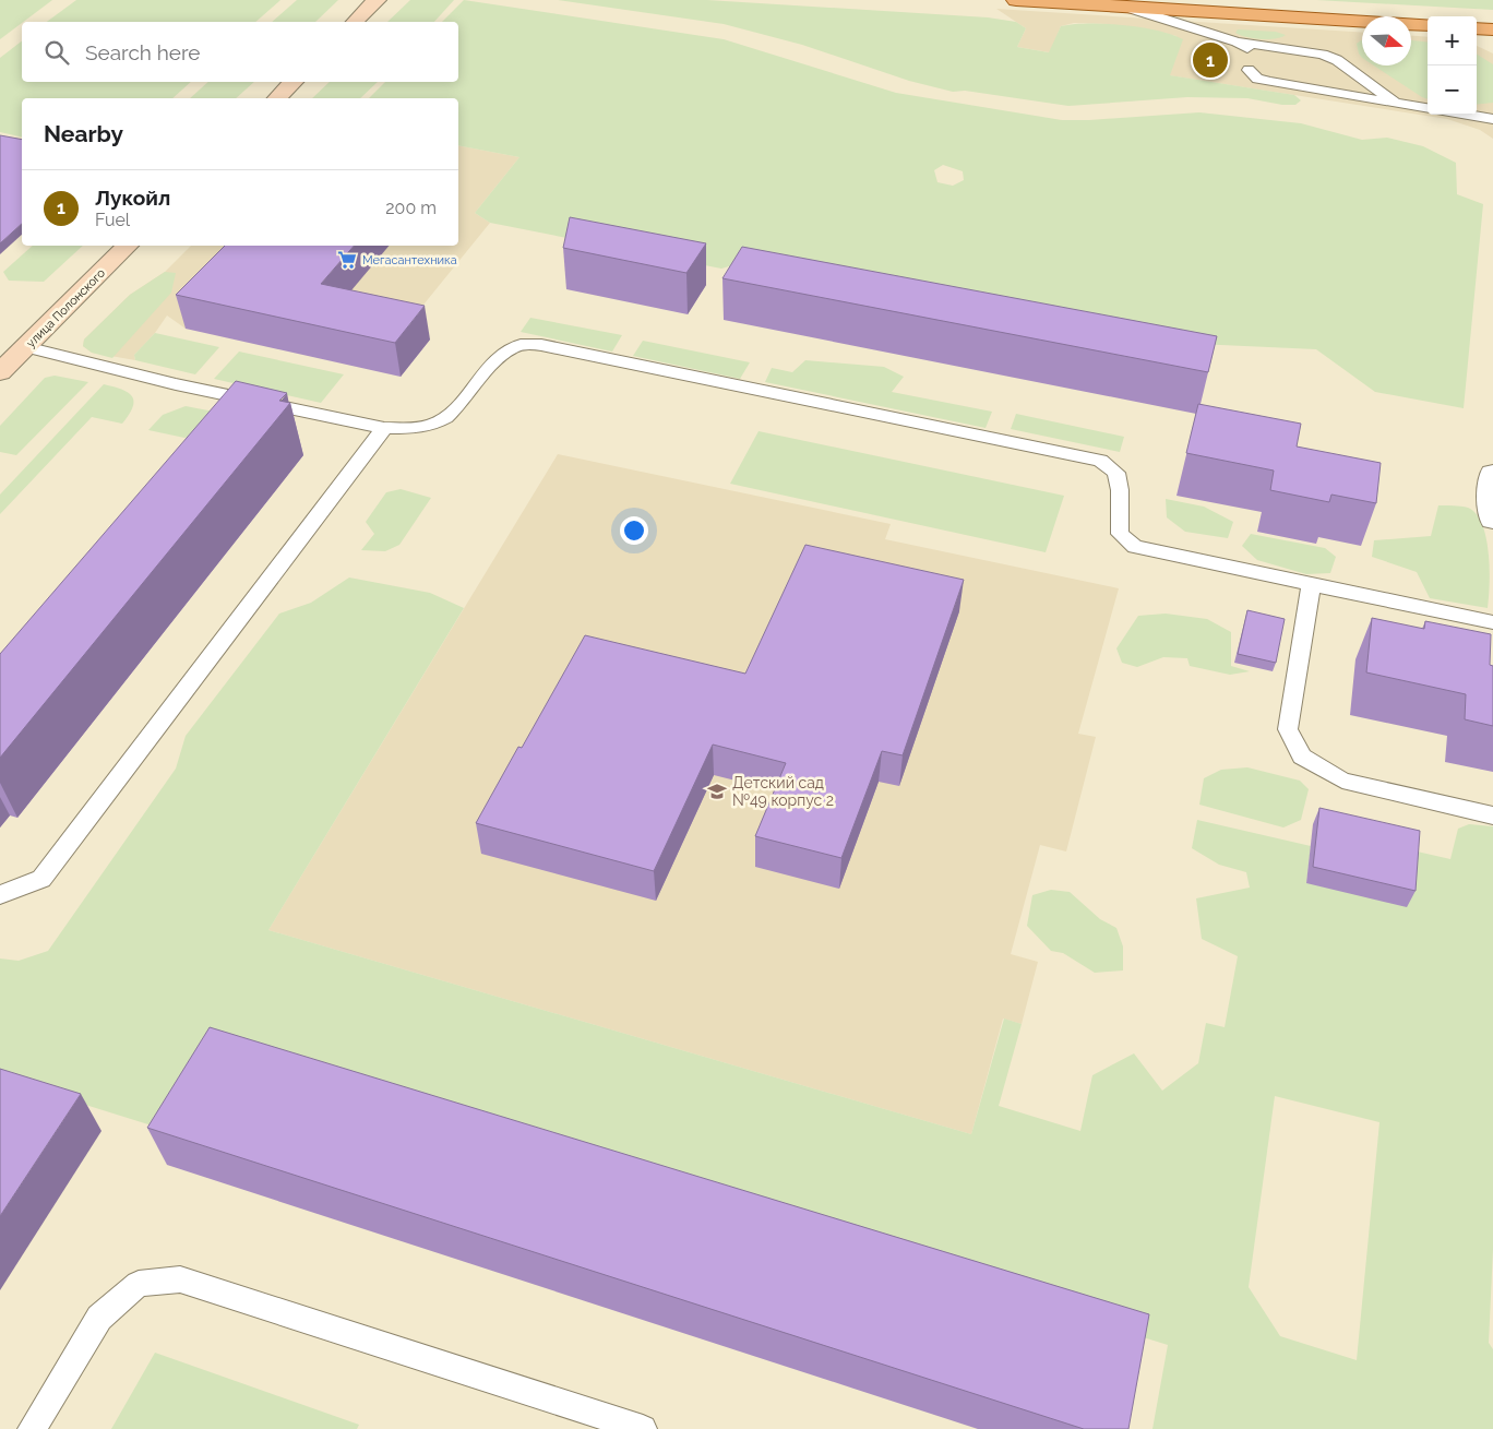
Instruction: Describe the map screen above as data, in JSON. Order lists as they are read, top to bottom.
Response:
{
  "streets": {
    "main road": ["улица Полонского"]
  },
  "places": {
    "supermarket": ["Мегасантехника"],
    "school or university": ["Детский сад №49 корпус 2"]
  },
  "north": "right",
  "page": {
    "map_buttons": ["+", "−"],
    "search": "Search here",
    "pins": "1",
    "heading": "Nearby",
    "list": [
      {
        "mark": "1",
        "name": "Лукойл",
        "note": "Fuel",
        "value": "200 m"
      }
    ]
  }
}
